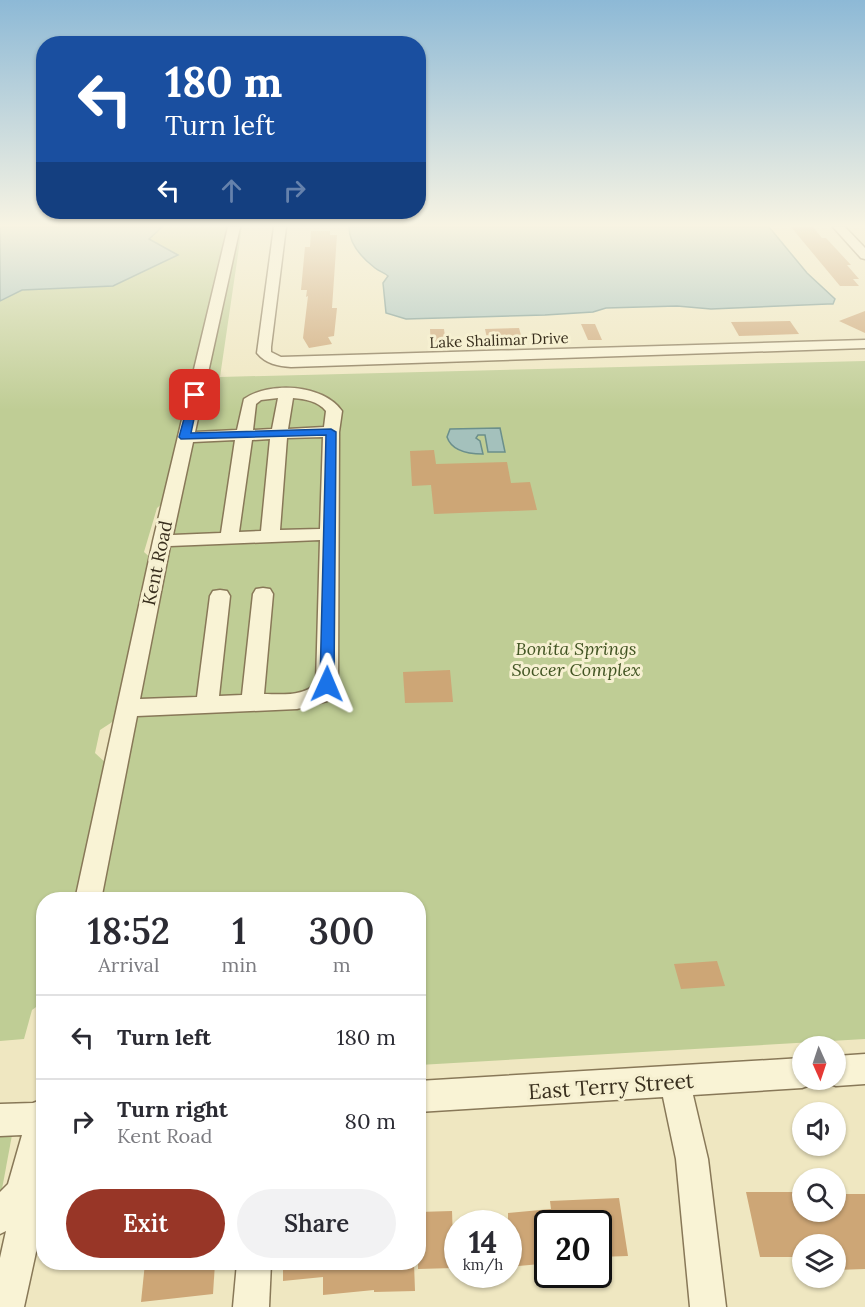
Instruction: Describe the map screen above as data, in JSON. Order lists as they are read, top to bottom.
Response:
{
  "streets": {
    "street": ["Lake Shalimar Drive", "Kent Road", "East Terry Street"]
  },
  "parks": ["Bonita Springs Soccer Complex"],
  "north": "bottom",
  "page": {
    "turn": ["180 m", "Turn left"],
    "eta": [
      "18:52",
      "Arrival",
      "1",
      "min",
      "300",
      "m"
    ],
    "list": [
      {
        "name": "Turn left",
        "value": "180 m"
      },
      {
        "name": "Turn right",
        "note": "Kent Road",
        "value": "80 m"
      }
    ],
    "buttons": ["Exit", "Share"],
    "speed": "14 km/h",
    "limit": "20"
  }
}
